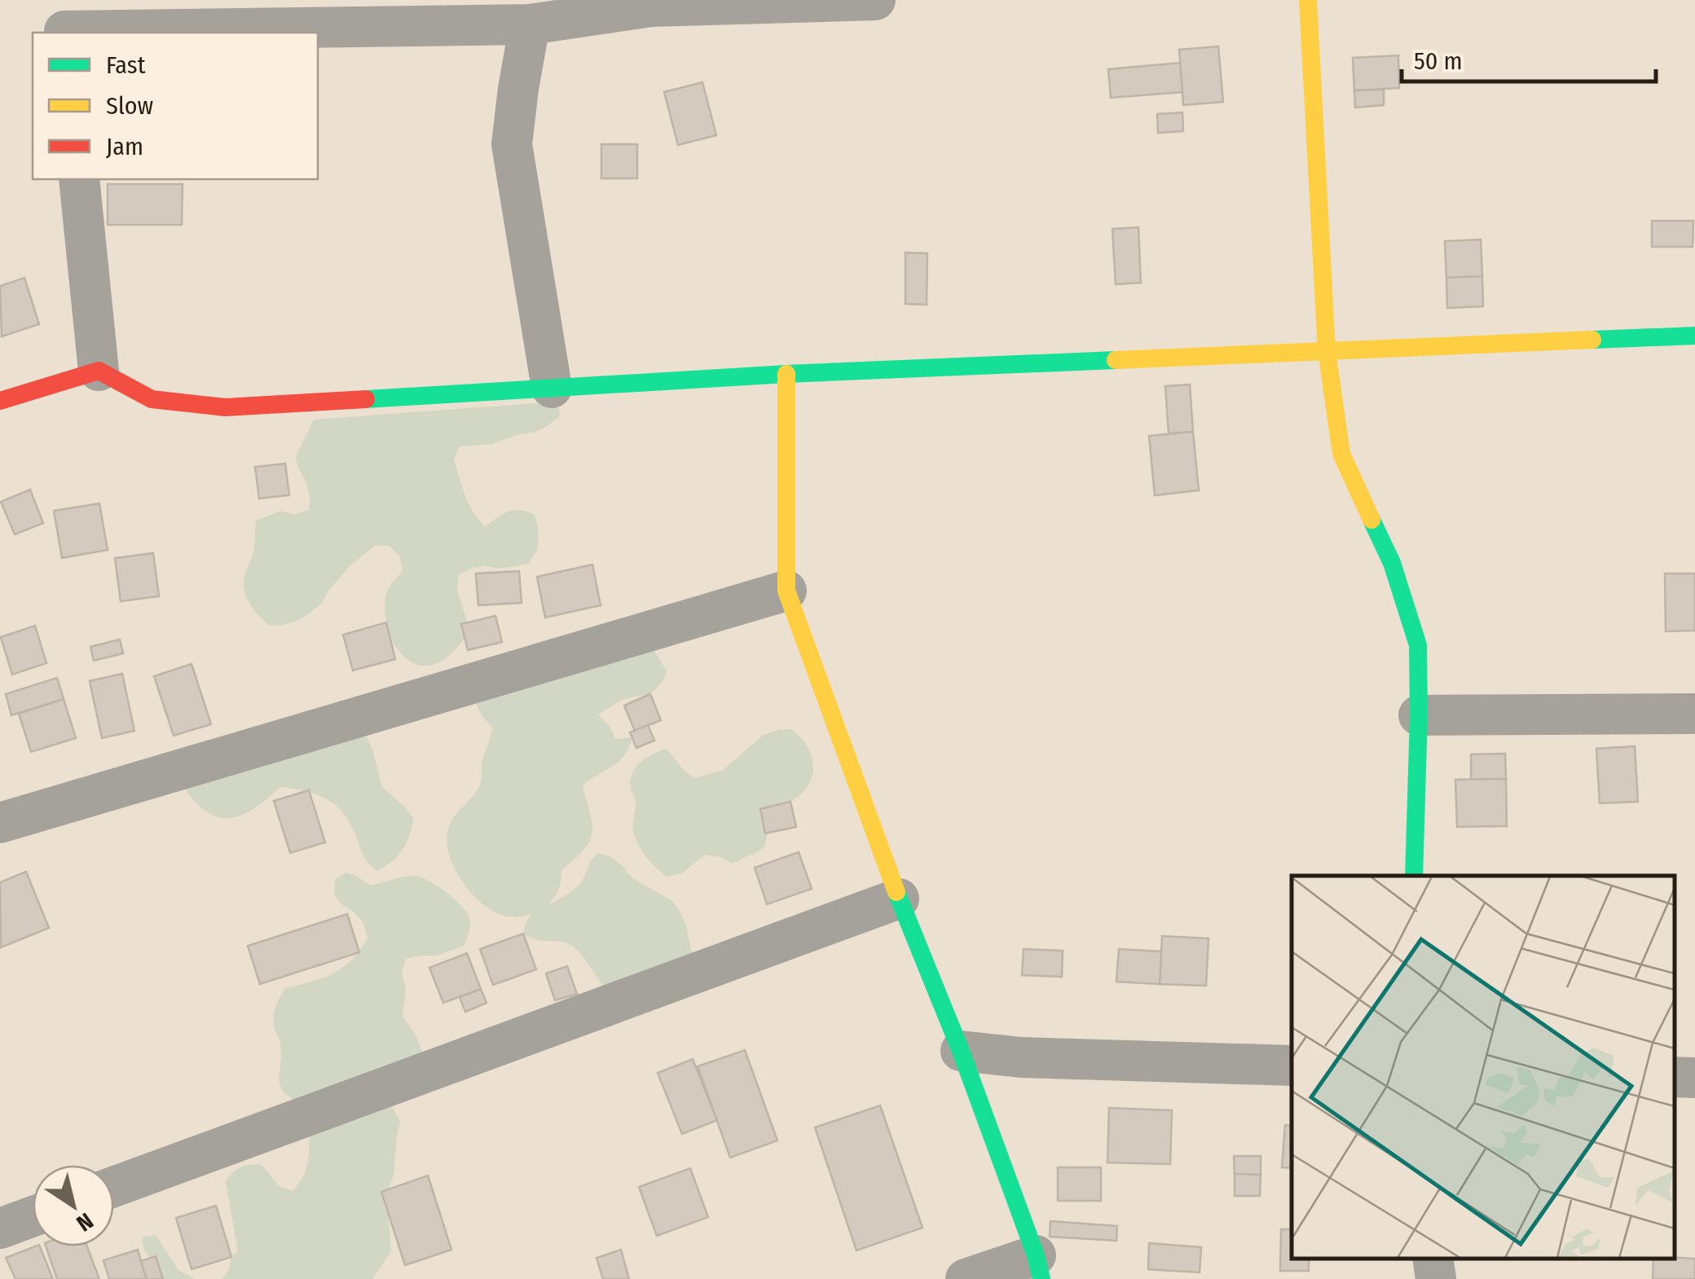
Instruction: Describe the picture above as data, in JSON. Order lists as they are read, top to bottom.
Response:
{
  "legend": ["Fast", "Slow", "Jam"],
  "scale_bar": "50 m",
  "north": "bottom right"
}
